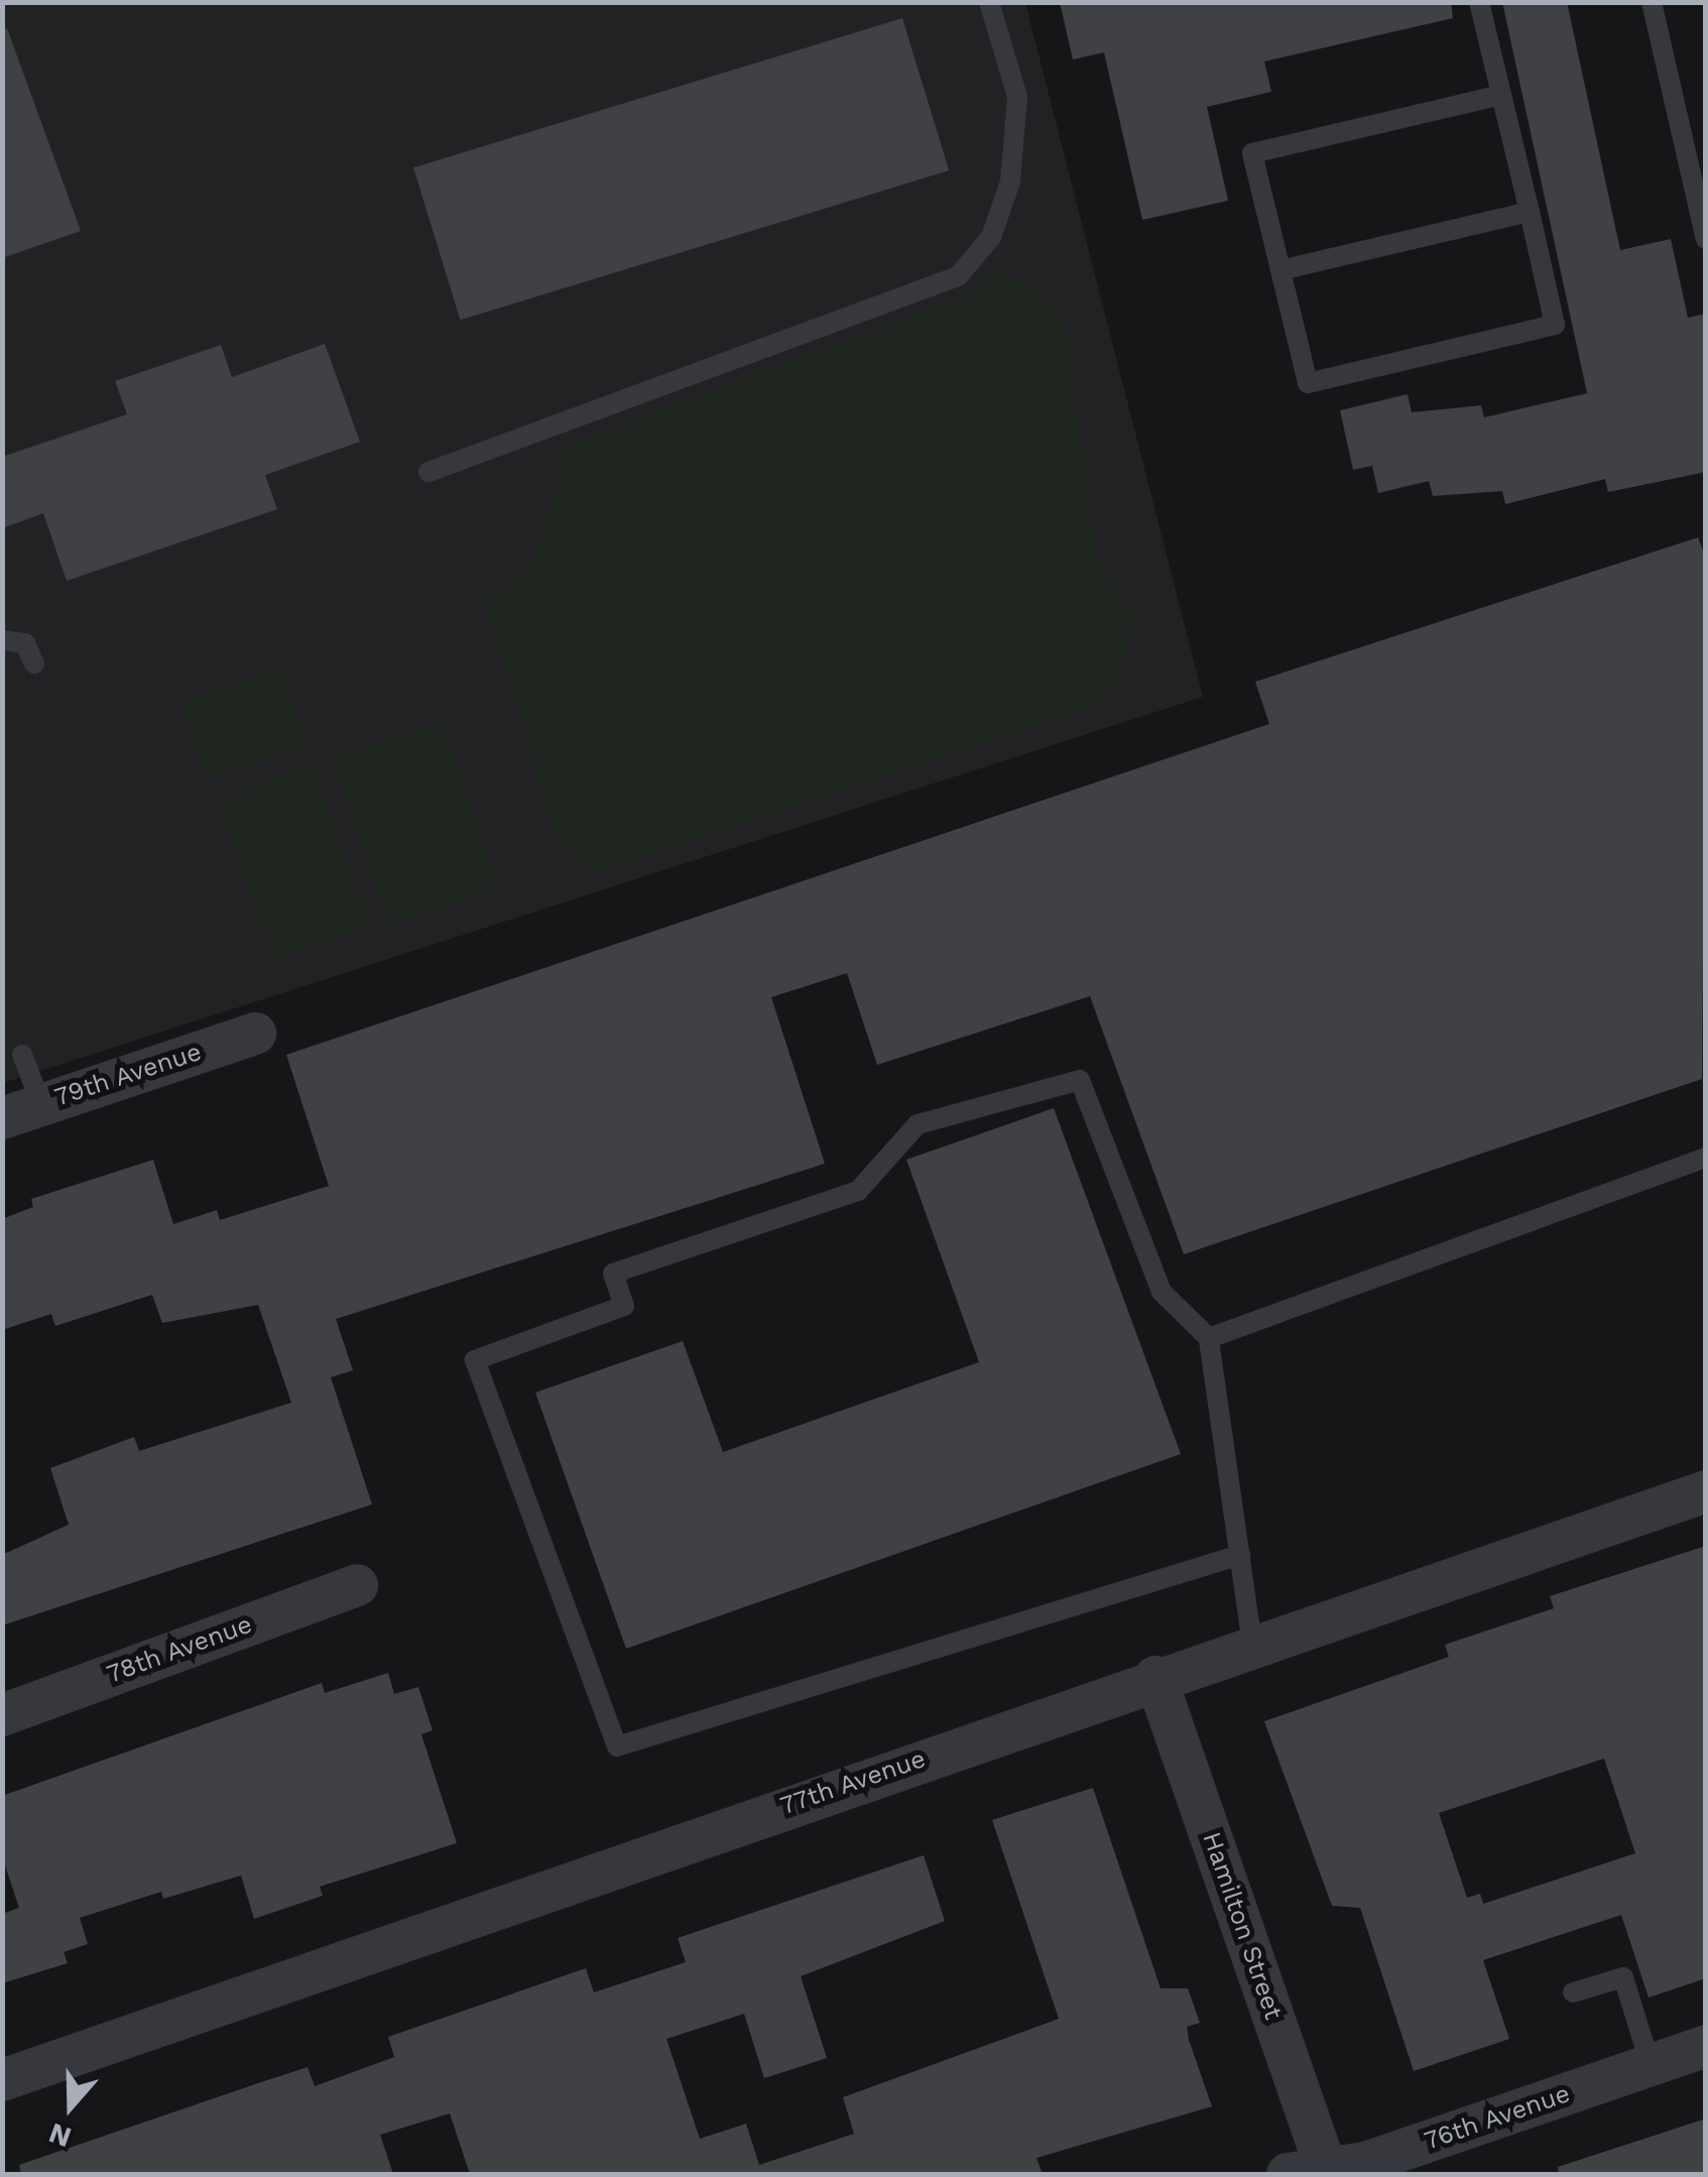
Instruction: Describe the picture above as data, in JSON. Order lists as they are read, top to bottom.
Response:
{
  "streets": {
    "street": [
      "79th Avenue",
      "78th Avenue",
      "77th Avenue",
      "Hamilton Street",
      "76th Avenue"
    ]
  },
  "crossings": [
    ["77th Avenue", "Hamilton Street"],
    ["Hamilton Street", "76th Avenue"]
  ],
  "north": "bottom"
}
